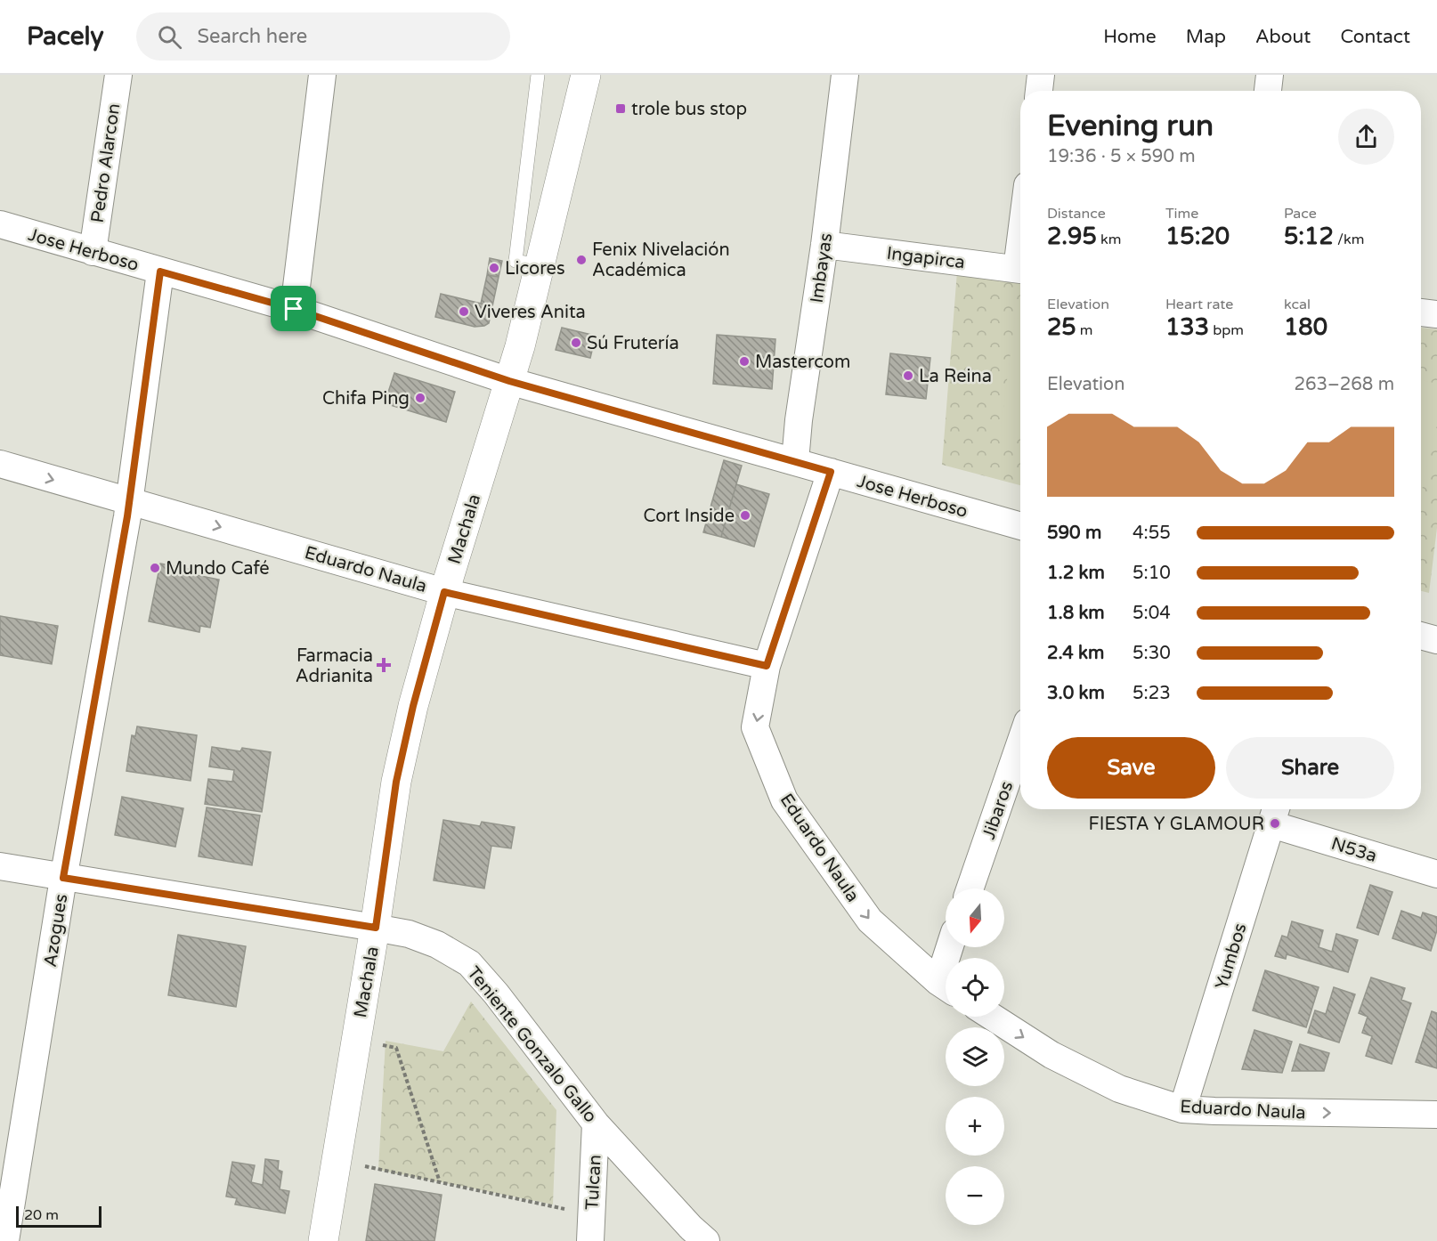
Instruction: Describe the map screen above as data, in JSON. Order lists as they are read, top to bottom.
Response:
{
  "streets": {
    "main road": ["Machala"],
    "street": [
      "Pedro Alarcon",
      "Jose Herboso",
      "Ingapirca",
      "Imbayas",
      "Eduardo Naula",
      "Jibaros",
      "N53a",
      "Azogues",
      "Yumbos",
      "Teniente Gonzalo Gallo",
      "Tulcan"
    ]
  },
  "crossings": [
    ["Pedro Alarcon", "Jose Herboso"],
    ["Jose Herboso", "Imbayas"],
    ["Jose Herboso", "Machala"],
    ["Jose Herboso", "Eduardo Naula"],
    ["Jose Herboso", "Azogues"],
    ["Ingapirca", "Imbayas"],
    ["Machala", "Eduardo Naula"],
    ["Machala", "Teniente Gonzalo Gallo"],
    ["Eduardo Naula", "Azogues"],
    ["Eduardo Naula", "Yumbos"],
    ["N53a", "Yumbos"],
    ["Azogues", "Teniente Gonzalo Gallo"],
    ["Teniente Gonzalo Gallo", "Tulcan"]
  ],
  "one_way": ["Eduardo Naula"],
  "places": {
    "transit": ["trole bus stop"],
    "other": [
      "Fenix Nivelación Académica",
      "Licores",
      "Viveres Anita",
      "Sú Frutería",
      "Mastercom",
      "La Reina",
      "Chifa Ping",
      "Cort Inside",
      "Mundo Café",
      "FIESTA Y GLAMOUR"
    ],
    "health": ["Farmacia Adrianita"]
  },
  "scale_bar": "20 m",
  "north": "bottom",
  "page": {
    "header": "Pacely",
    "search": "Search here",
    "nav": [
      "Home",
      "Map",
      "About",
      "Contact"
    ],
    "heading": ["Evening run", "19:36 · 5 × 590 m"],
    "stats": [
      ["Distance", "2.95 km"],
      ["Time", "15:20"],
      ["Pace", "5:12 /km"],
      ["Elevation", "25 m"],
      ["Heart rate", "133 bpm"],
      ["kcal", "180"]
    ],
    "chart": ["Elevation", "263–268 m"],
    "list": [
      {
        "name": "590 m",
        "note": "4:55"
      },
      {
        "name": "1.2 km",
        "note": "5:10"
      },
      {
        "name": "1.8 km",
        "note": "5:04"
      },
      {
        "name": "2.4 km",
        "note": "5:30"
      },
      {
        "name": "3.0 km",
        "note": "5:23"
      }
    ],
    "buttons": ["Save", "Share"],
    "map_buttons": ["+", "−"],
    "scale": "20 m"
  }
}
